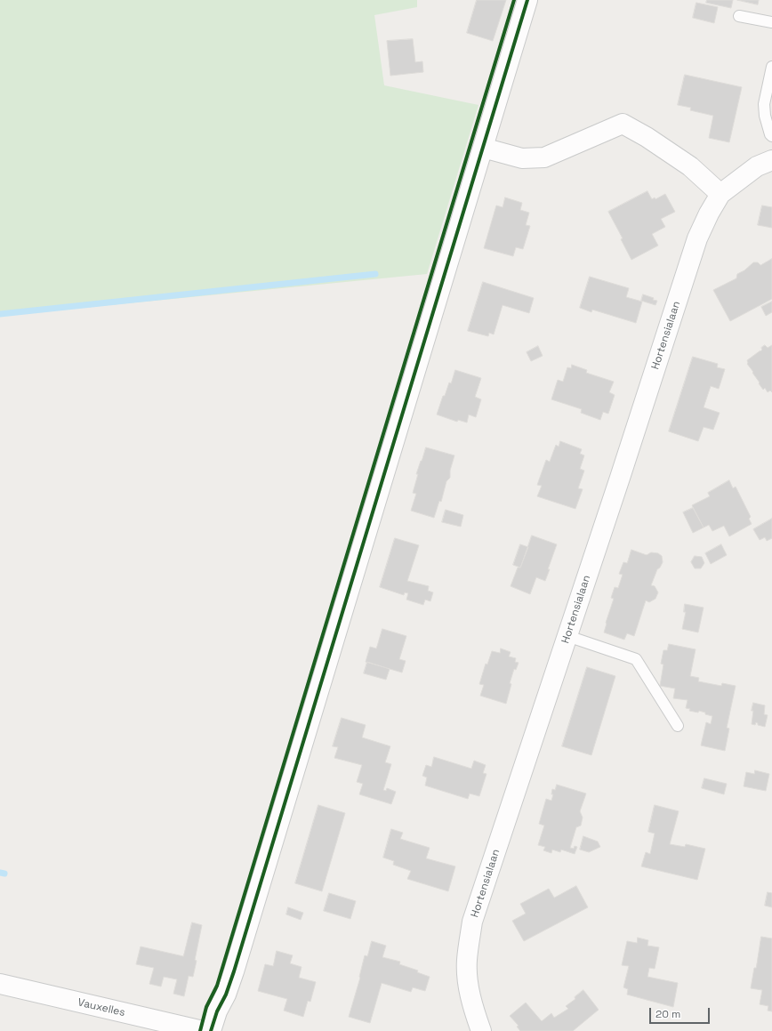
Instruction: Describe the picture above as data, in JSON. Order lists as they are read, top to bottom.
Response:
{
  "streets": {
    "street": ["Hortensialaan", "Vauxelles"]
  },
  "scale_bar": "20 m"
}
